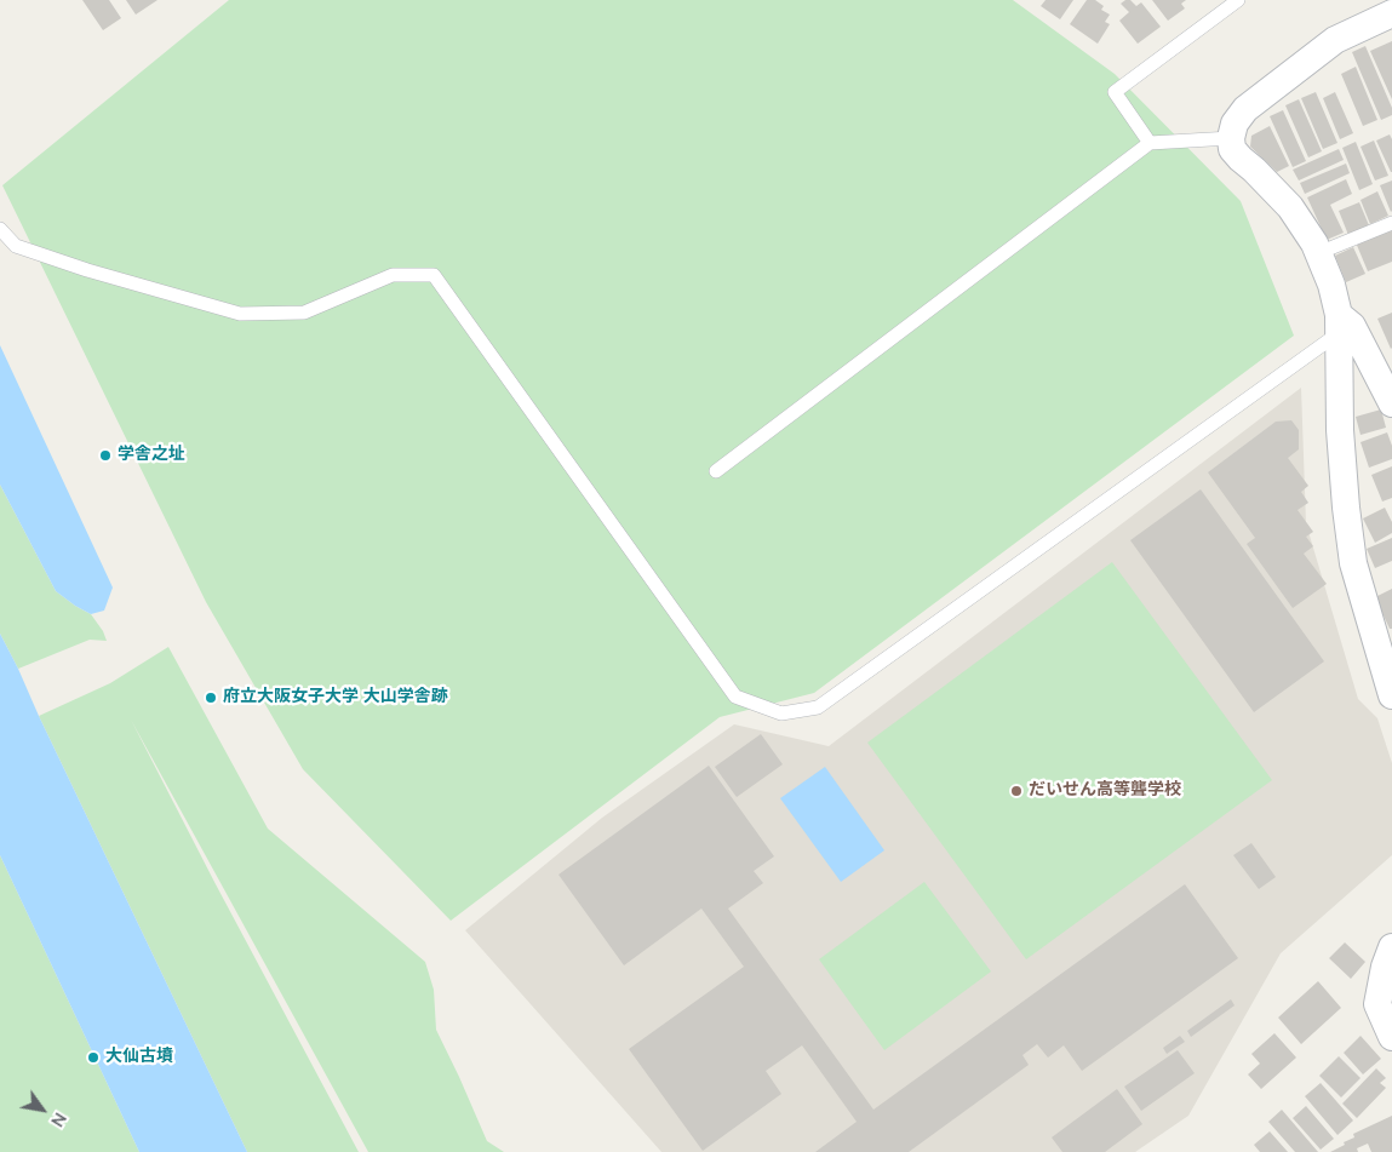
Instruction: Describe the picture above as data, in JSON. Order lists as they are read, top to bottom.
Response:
{
  "places": [
    "学舎之址",
    "府立大阪女子大学 大山学舎跡",
    "だいせん高等聾学校",
    "大仙古墳"
  ],
  "north": "bottom right"
}
